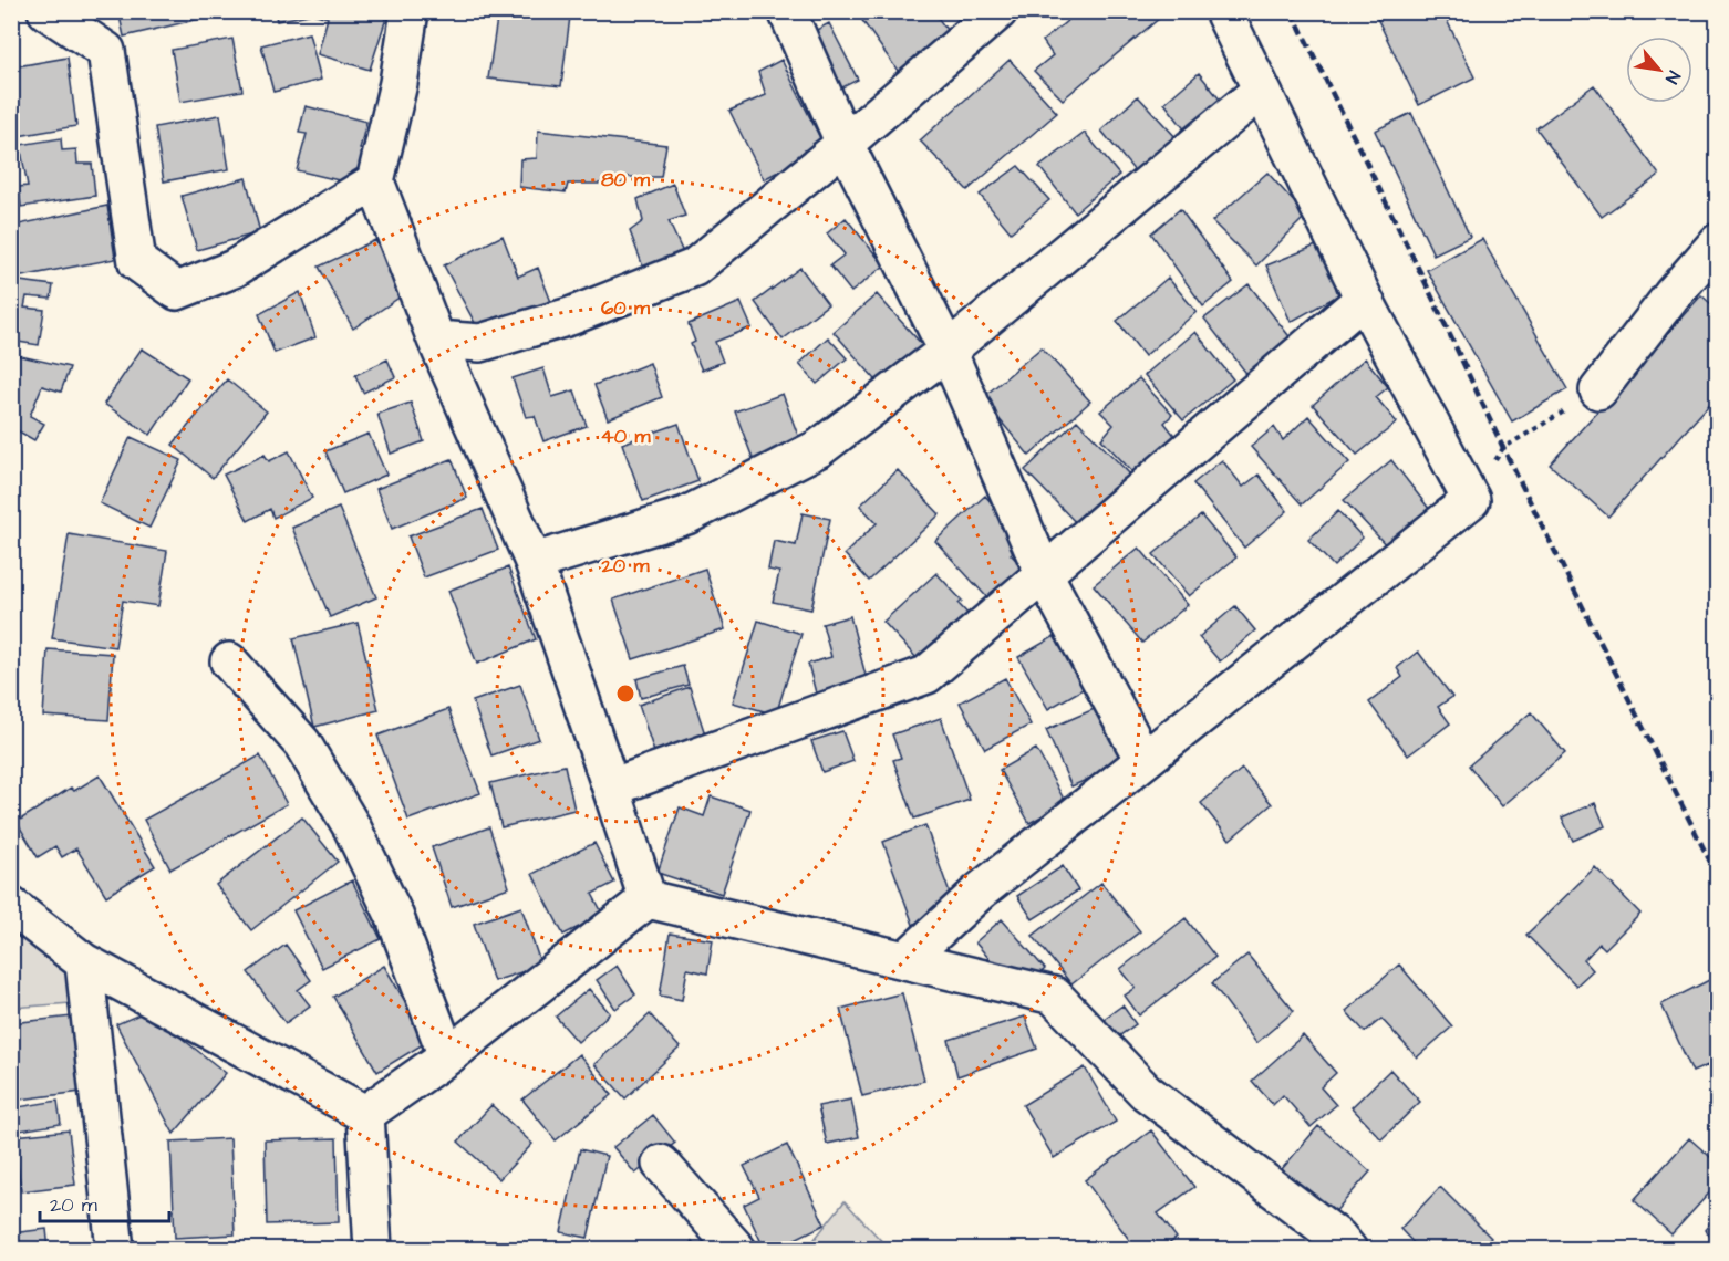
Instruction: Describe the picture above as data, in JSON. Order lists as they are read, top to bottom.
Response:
{
  "scale_bar": "20 m",
  "north": "bottom right",
  "rings": [
    "80 m",
    "60 m",
    "40 m",
    "20 m"
  ]
}
